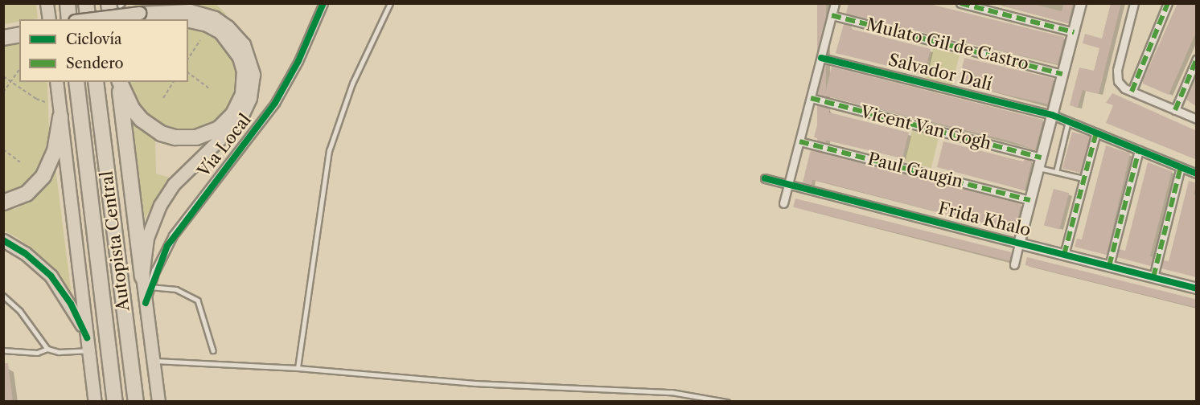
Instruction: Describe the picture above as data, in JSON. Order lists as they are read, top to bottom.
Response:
{
  "streets": {
    "highway": ["Autopista Central"],
    "street": [
      "Mulato Gil de Castro",
      "Salvador Dalí",
      "Vicent Van Gogh",
      "Vía Local",
      "Paul Gaugin",
      "Frida Khalo"
    ]
  },
  "legend": ["Ciclovía", "Sendero"]
}
